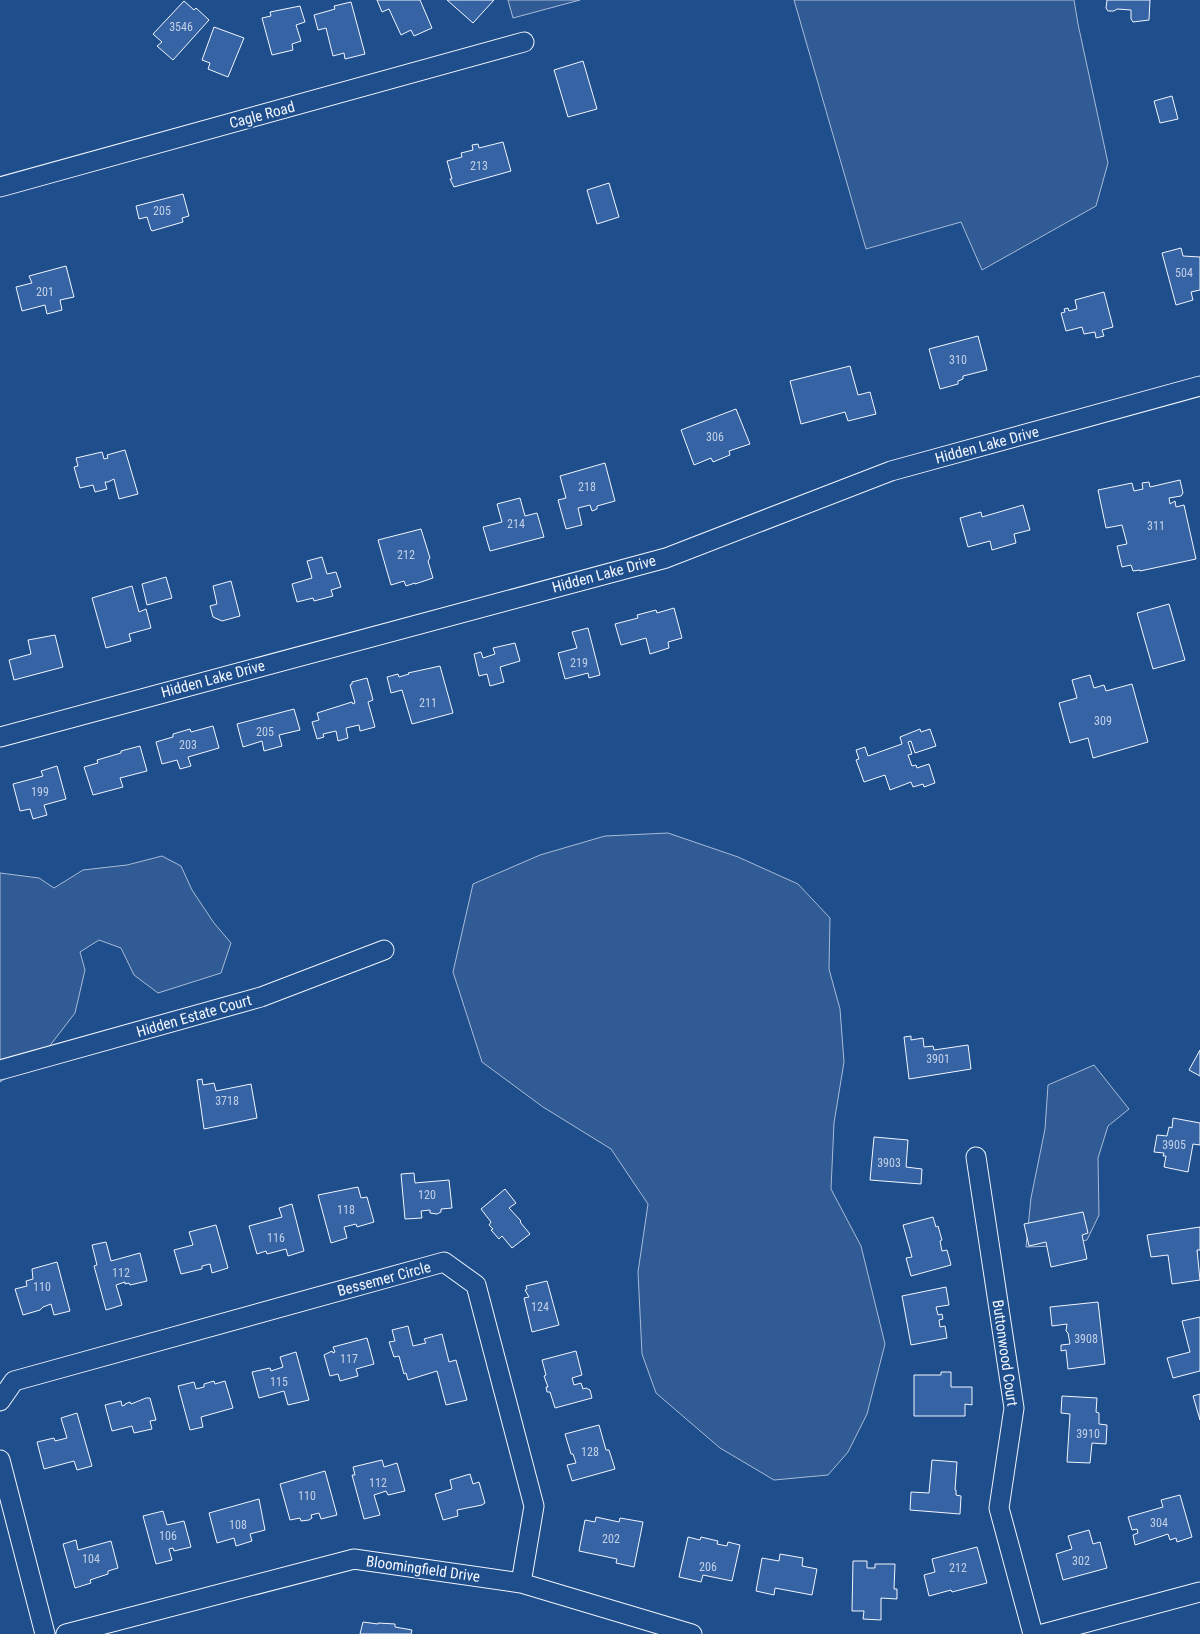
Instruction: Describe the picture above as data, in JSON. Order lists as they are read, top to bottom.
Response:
{
  "streets": {
    "street": [
      "Cagle Road",
      "Hidden Lake Drive",
      "Hidden Estate Court",
      "Bessemer Circle",
      "Buttonwood Court",
      "Bloomingfield Drive"
    ]
  },
  "crossings": [
    ["Bessemer Circle", "Bloomingfield Drive"]
  ],
  "house_numbers": [
    "3546",
    "213",
    "205",
    "504",
    "201",
    "310",
    "306",
    "218",
    "214",
    "311",
    "212",
    "219",
    "211",
    "309",
    "205",
    "203",
    "199",
    "3901",
    "3718",
    "3905",
    "3903",
    "120",
    "118",
    "116",
    "112",
    "110",
    "124",
    "3908",
    "117",
    "115",
    "3910",
    "128",
    "112",
    "110",
    "304",
    "108",
    "106",
    "202",
    "104",
    "302",
    "206",
    "212"
  ]
}
